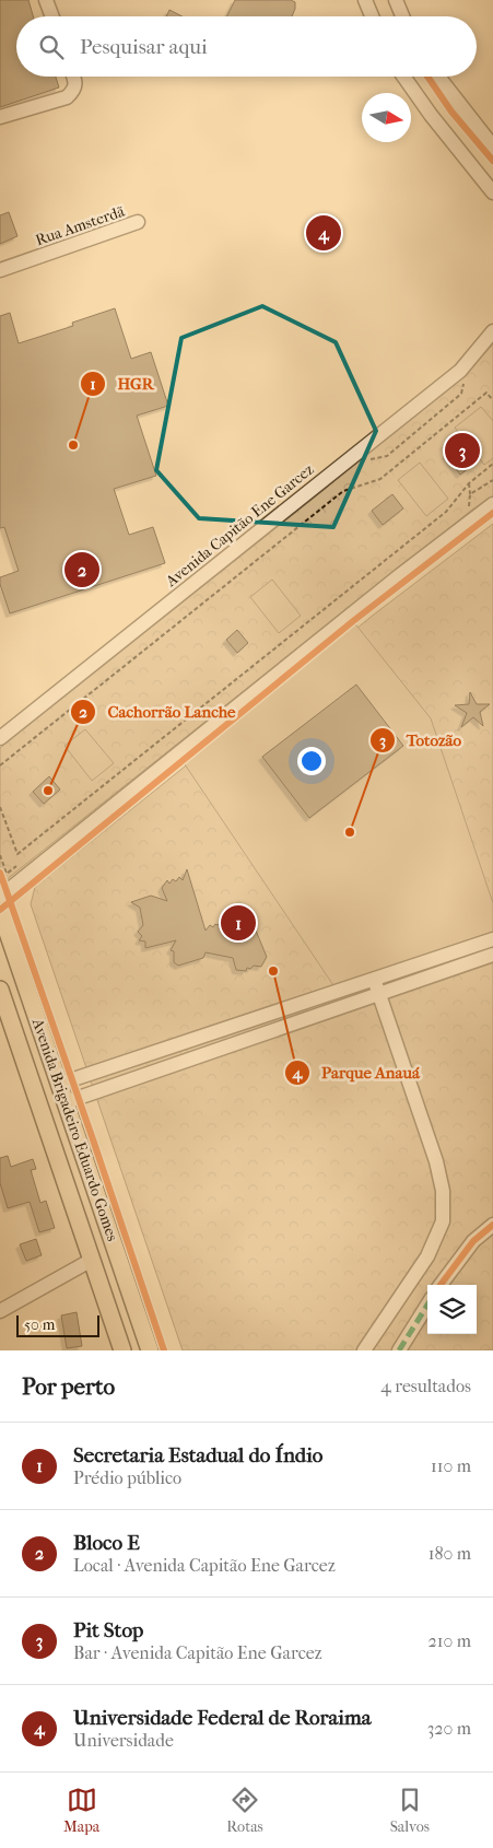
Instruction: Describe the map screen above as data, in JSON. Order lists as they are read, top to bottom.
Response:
{
  "streets": {
    "main road": ["Avenida Brigadeiro Eduardo Gomes"],
    "street": ["Rua Amsterdã", "Avenida Capitão Ene Garcez"]
  },
  "places": [
    "HGR",
    "Cachorrão Lanche",
    "Totozão",
    "Parque Anauá"
  ],
  "scale_bar": "50 m",
  "north": "right",
  "page": {
    "search": "Pesquisar aqui",
    "pins": [
      "4",
      "3",
      "2",
      "1"
    ],
    "scale": "50 m",
    "heading": ["Por perto", "4 resultados"],
    "list": [
      {
        "mark": "1",
        "name": "Secretaria Estadual do Índio",
        "note": "Prédio público",
        "value": "110 m"
      },
      {
        "mark": "2",
        "name": "Bloco E",
        "note": "Local · Avenida Capitão Ene Garcez",
        "value": "180 m"
      },
      {
        "mark": "3",
        "name": "Pit Stop",
        "note": "Bar · Avenida Capitão Ene Garcez",
        "value": "210 m"
      },
      {
        "mark": "4",
        "name": "Universidade Federal de Roraima",
        "note": "Universidade",
        "value": "320 m"
      }
    ],
    "nav": ["Mapa", "Rotas", "Salvos"]
  }
}
